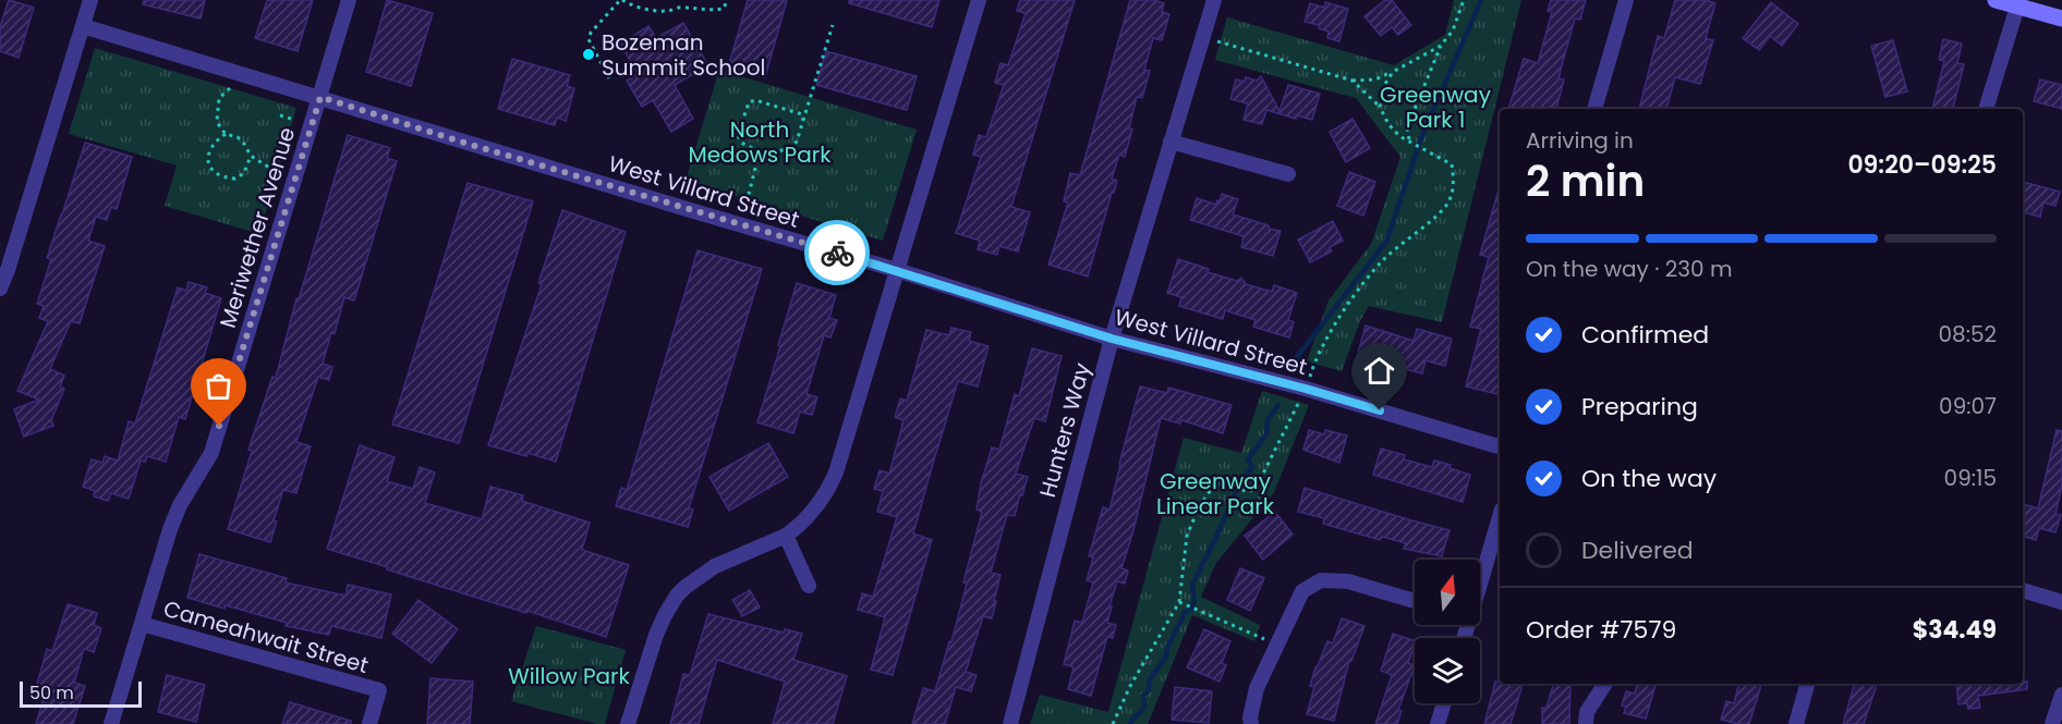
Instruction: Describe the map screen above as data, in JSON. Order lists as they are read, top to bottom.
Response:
{
  "streets": {
    "street": [
      "West Villard Street",
      "Meriwether Avenue",
      "Hunters Way",
      "Cameahwait Street"
    ]
  },
  "crossings": [
    ["West Villard Street", "Meriwether Avenue"],
    ["West Villard Street", "Hunters Way"],
    ["Meriwether Avenue", "Cameahwait Street"]
  ],
  "parks": [
    "Greenway Park 1",
    "North Medows Park",
    "Greenway Linear Park",
    "Willow Park"
  ],
  "places": ["Bozeman Summit School"],
  "scale_bar": "50 m",
  "north": "top",
  "page": {
    "heading": ["2 min", "Arriving in", "09:20–09:25"],
    "panel": ["Order #7579", "$34.49"],
    "bar": "On the way · 230 m",
    "list": [
      ["Confirmed", "08:52"],
      ["Preparing", "09:07"],
      ["On the way", "09:15"],
      "Delivered"
    ],
    "scale": "50 m"
  }
}
